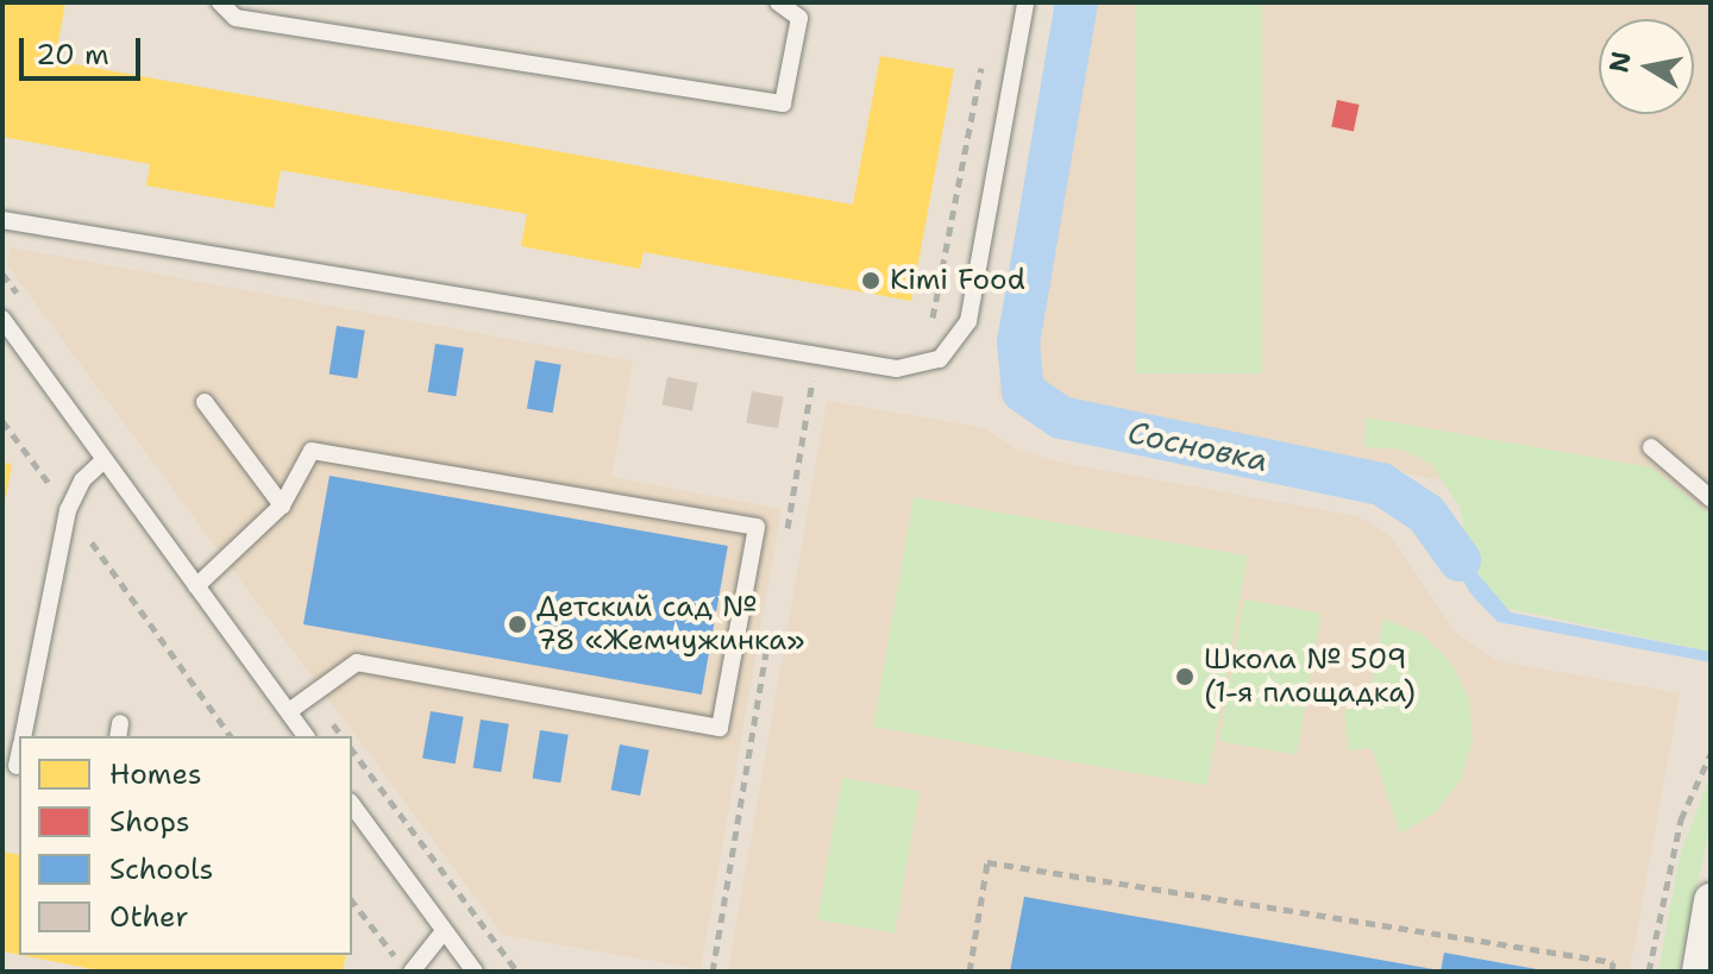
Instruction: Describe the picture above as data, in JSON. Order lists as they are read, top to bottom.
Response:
{
  "water": ["Сосновка"],
  "places": ["Kimi Food", "Детский сад № 78 «Жемчужинка»", "Школа № 509 (1-я площадка)"],
  "legend": [
    "Homes",
    "Shops",
    "Schools",
    "Other"
  ],
  "scale_bar": "20 m",
  "north": "left"
}
